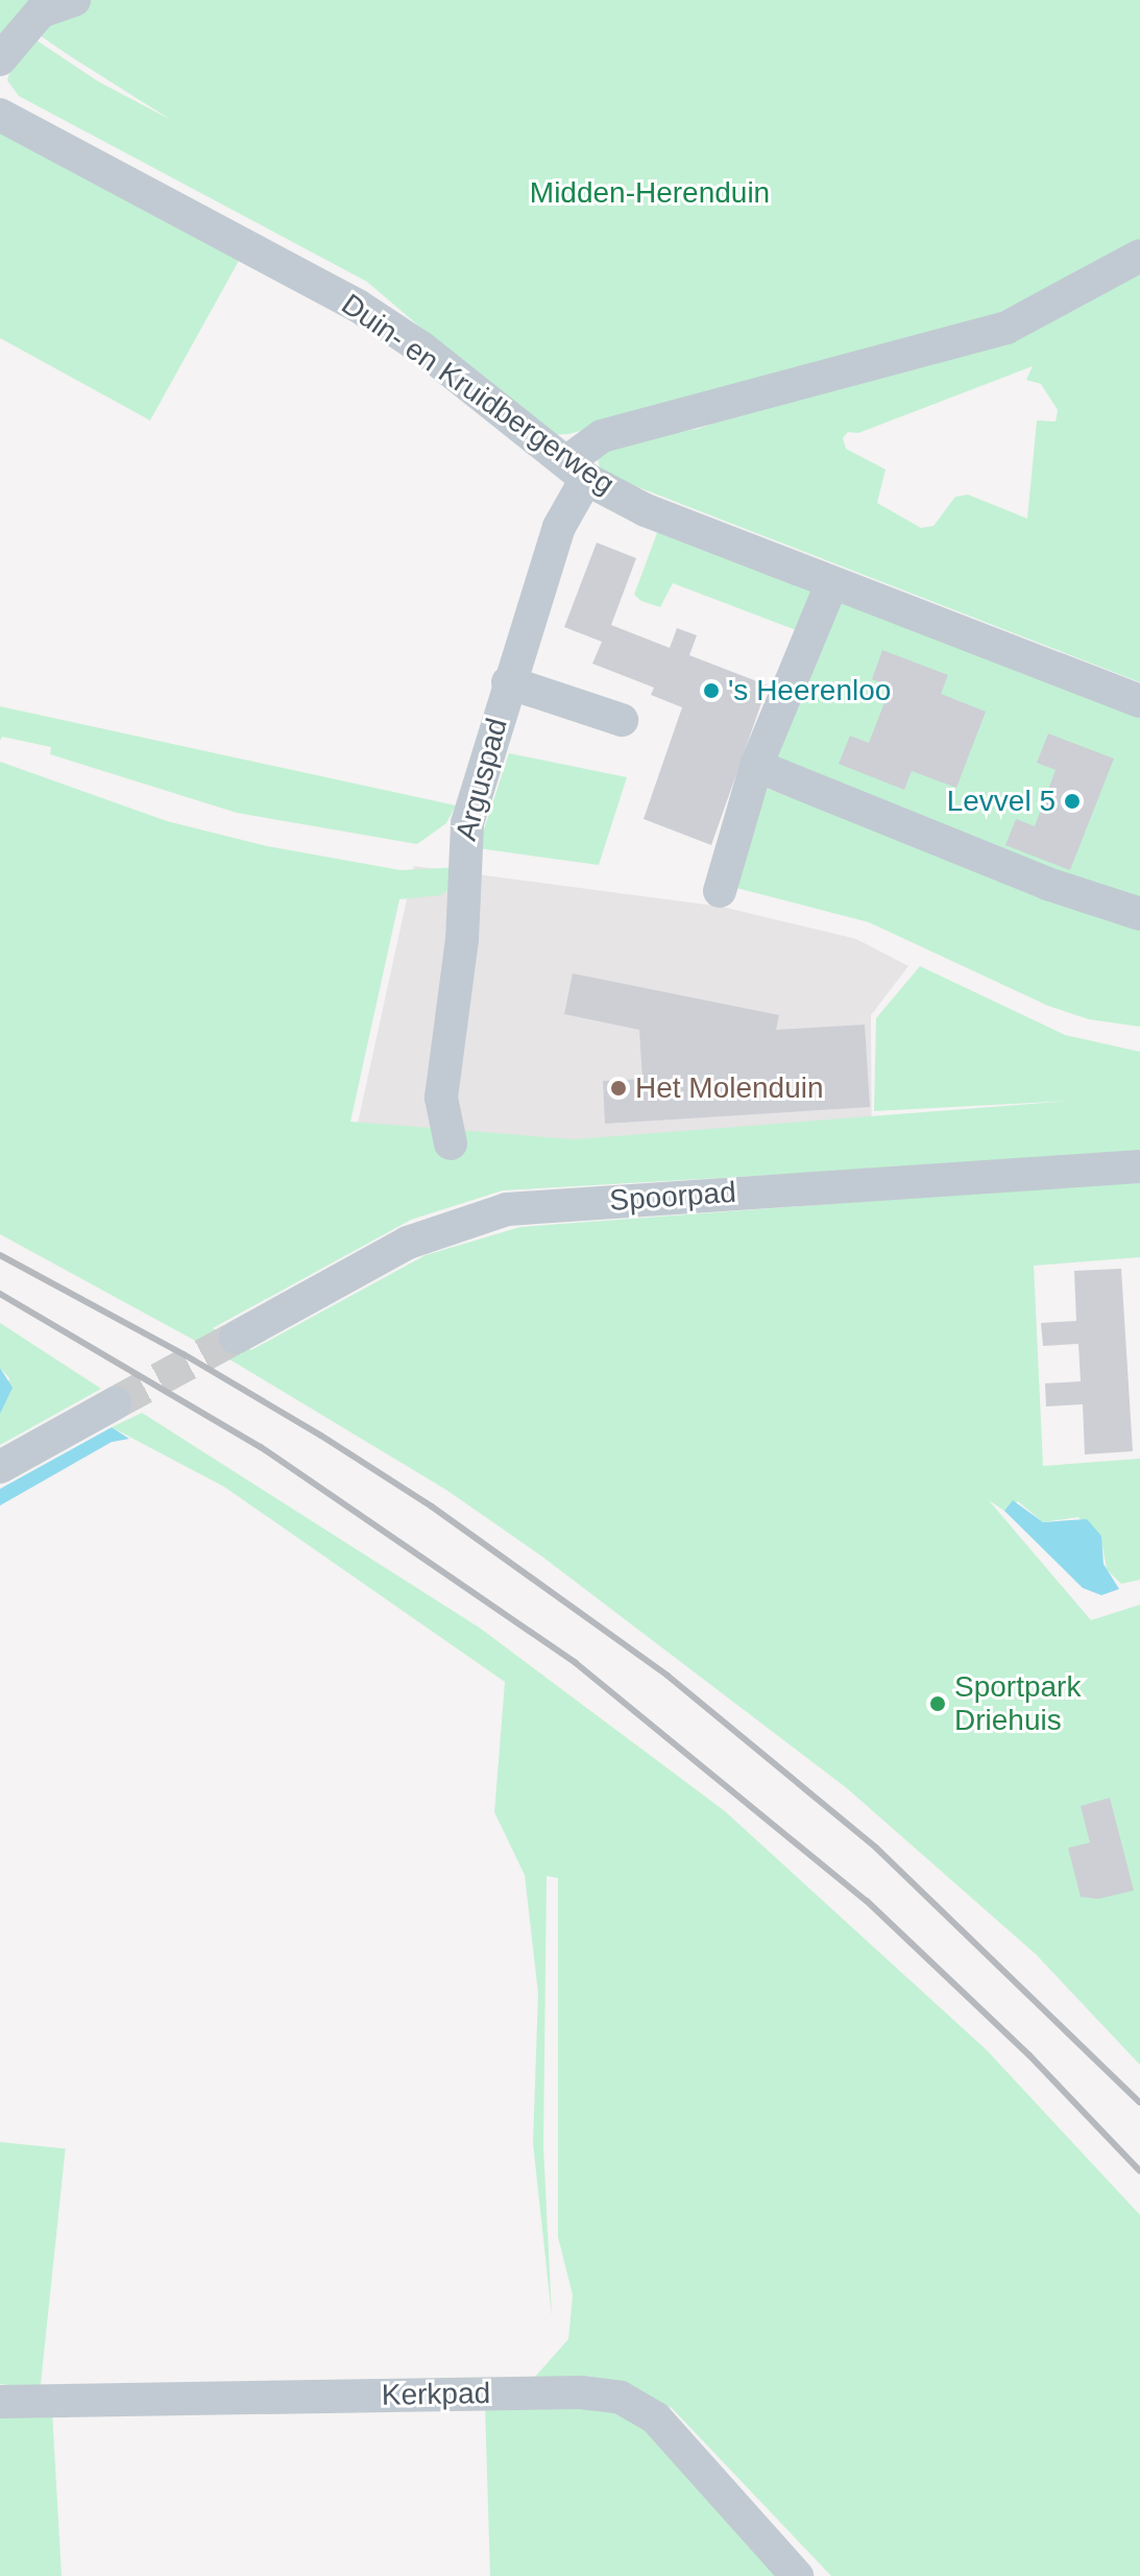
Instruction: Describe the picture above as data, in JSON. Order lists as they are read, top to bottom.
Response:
{
  "streets": {
    "street": [
      "Duin- en Kruidbergerweg",
      "Arguspad",
      "Spoorpad",
      "Kerkpad"
    ]
  },
  "crossings": [
    ["Duin- en Kruidbergerweg", "Arguspad"]
  ],
  "parks": ["Midden-Herenduin"],
  "places": [
    "'s Heerenloo",
    "Levvel 5",
    "Het Molenduin",
    "Sportpark Driehuis"
  ]
}
